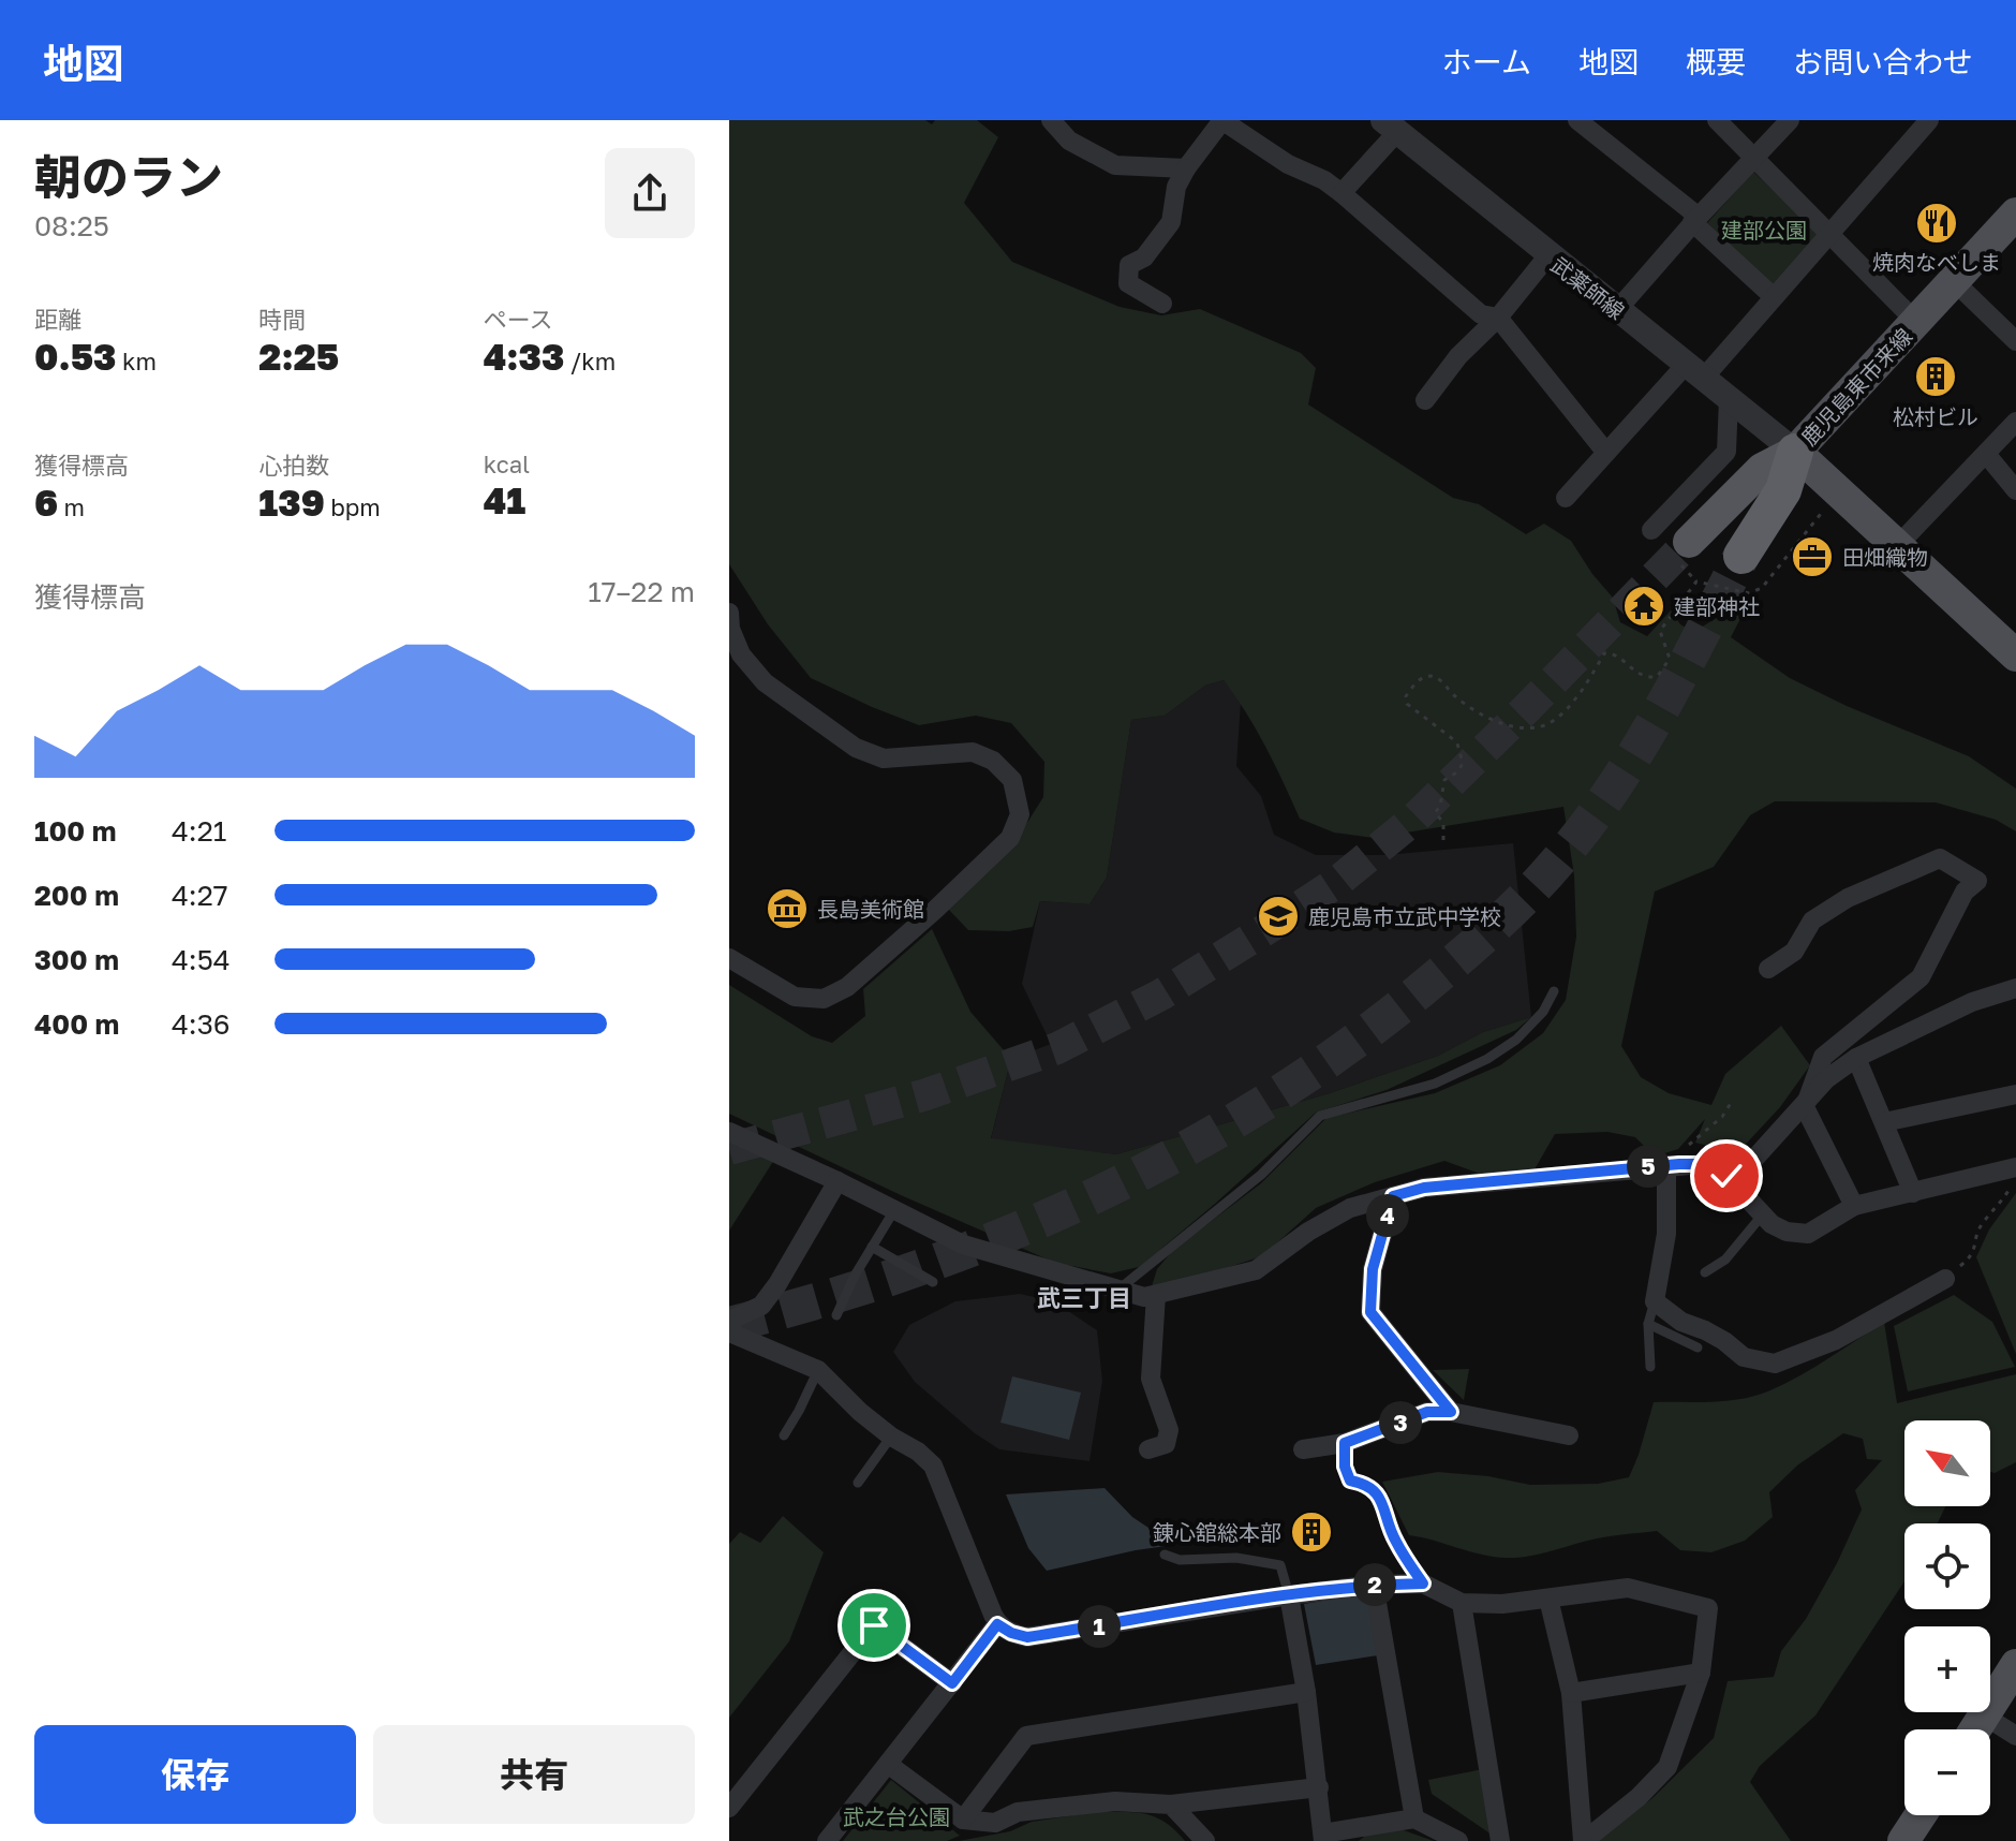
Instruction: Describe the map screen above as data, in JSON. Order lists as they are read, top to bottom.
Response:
{
  "streets": {
    "main road": ["鹿児島東市来線"],
    "street": ["武薬師線"]
  },
  "crossings": [
    ["武薬師線", "鹿児島東市来線"]
  ],
  "districts": ["武三丁目"],
  "parks": ["建部公園", "武之台公園"],
  "places": {
    "restaurant": ["焼肉なべしま"],
    "building": ["松村ビル", "錬心舘総本部"],
    "office": ["田畑織物"],
    "temple": ["建部神社"],
    "museum": ["長島美術館"],
    "school or university": ["鹿児島市立武中学校"]
  },
  "north": "top left",
  "page": {
    "header": "地図",
    "nav": [
      "ホーム",
      "地図",
      "概要",
      "お問い合わせ"
    ],
    "heading": ["朝のラン", "08:25"],
    "stats": [
      ["距離", "0.53 km"],
      ["時間", "2:25"],
      ["ペース", "4:33 /km"],
      ["獲得標高", "6 m"],
      ["心拍数", "139 bpm"],
      ["kcal", "41"]
    ],
    "chart": ["獲得標高", "17–22 m"],
    "list": [
      {
        "name": "100 m",
        "note": "4:21"
      },
      {
        "name": "200 m",
        "note": "4:27"
      },
      {
        "name": "300 m",
        "note": "4:54"
      },
      {
        "name": "400 m",
        "note": "4:36"
      }
    ],
    "pins": [
      "5",
      "4",
      "3",
      "2",
      "1"
    ],
    "map_buttons": ["+", "−"],
    "buttons": ["保存", "共有"]
  }
}
